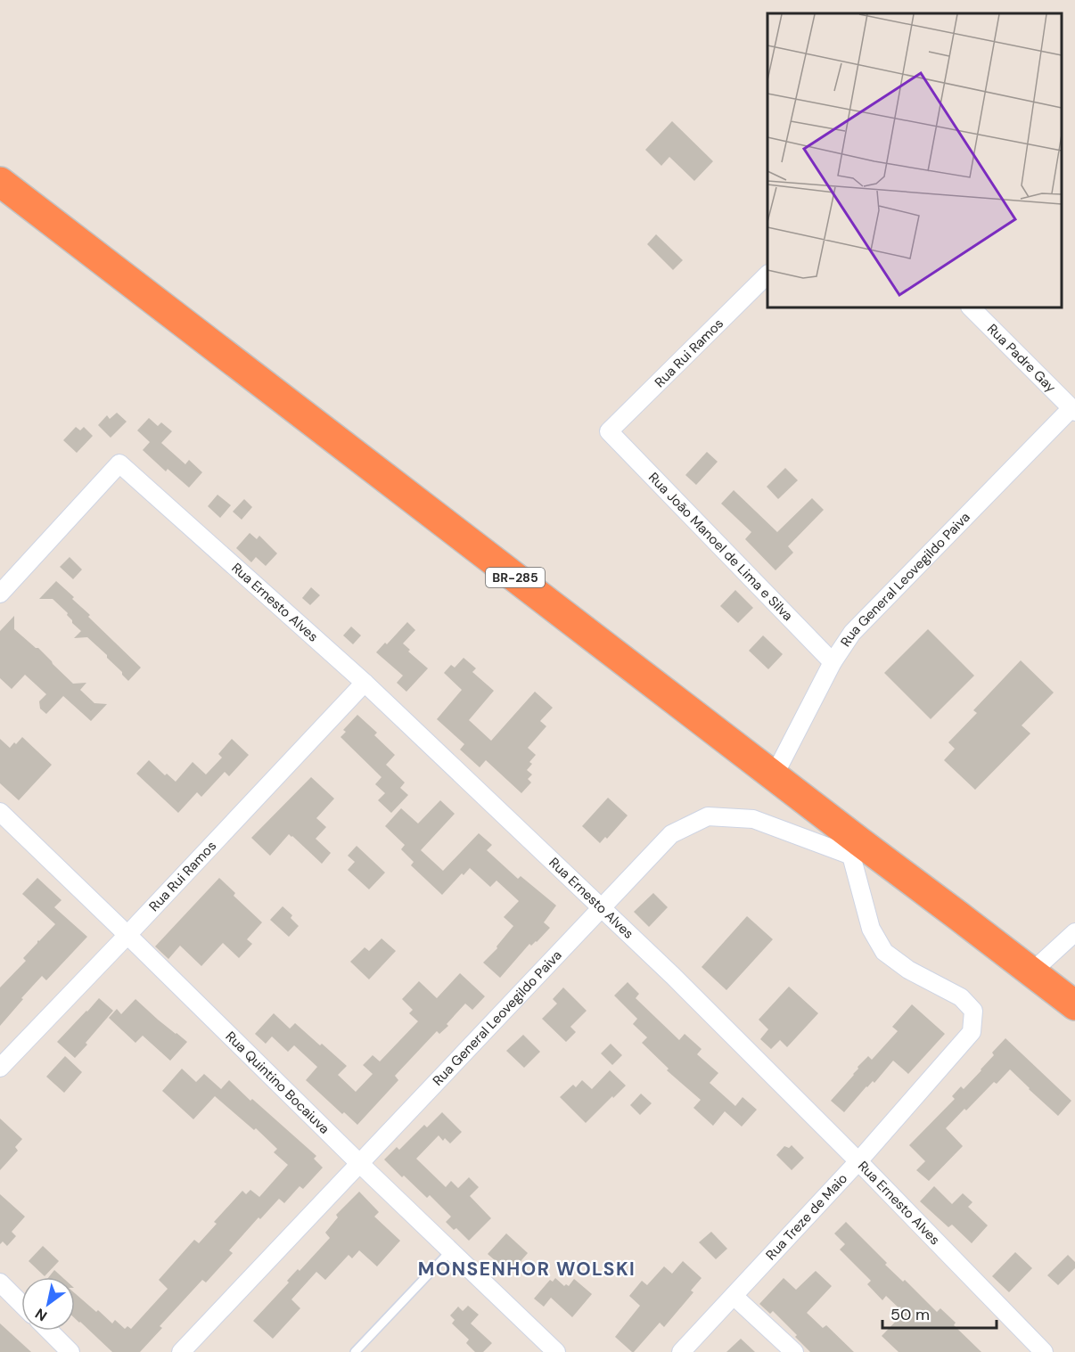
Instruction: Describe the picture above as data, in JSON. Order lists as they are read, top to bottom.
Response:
{
  "streets": {
    "highway": ["BR-285"],
    "street": [
      "Rua Rui Ramos",
      "Rua Padre Gay",
      "Rua João Manoel de Lima e Silva",
      "Rua General Leovegildo Paiva",
      "Rua Ernesto Alves",
      "Rua Quintino Bocaiuva",
      "Rua Treze de Maio"
    ]
  },
  "crossings": [
    ["Rua Rui Ramos", "Rua João Manoel de Lima e Silva"],
    ["Rua Rui Ramos", "Rua Ernesto Alves"],
    ["Rua Rui Ramos", "Rua Quintino Bocaiuva"],
    ["Rua Padre Gay", "Rua General Leovegildo Paiva"],
    ["Rua João Manoel de Lima e Silva", "Rua General Leovegildo Paiva"],
    ["BR-285", "Rua General Leovegildo Paiva"],
    ["BR-285", "Rua Treze de Maio"],
    ["Rua General Leovegildo Paiva", "Rua Ernesto Alves"],
    ["Rua General Leovegildo Paiva", "Rua Quintino Bocaiuva"],
    ["Rua General Leovegildo Paiva", "Rua Treze de Maio"],
    ["Rua Ernesto Alves", "Rua Treze de Maio"]
  ],
  "districts": ["MONSENHOR WOLSKI"],
  "scale_bar": "50 m",
  "north": "bottom left"
}
